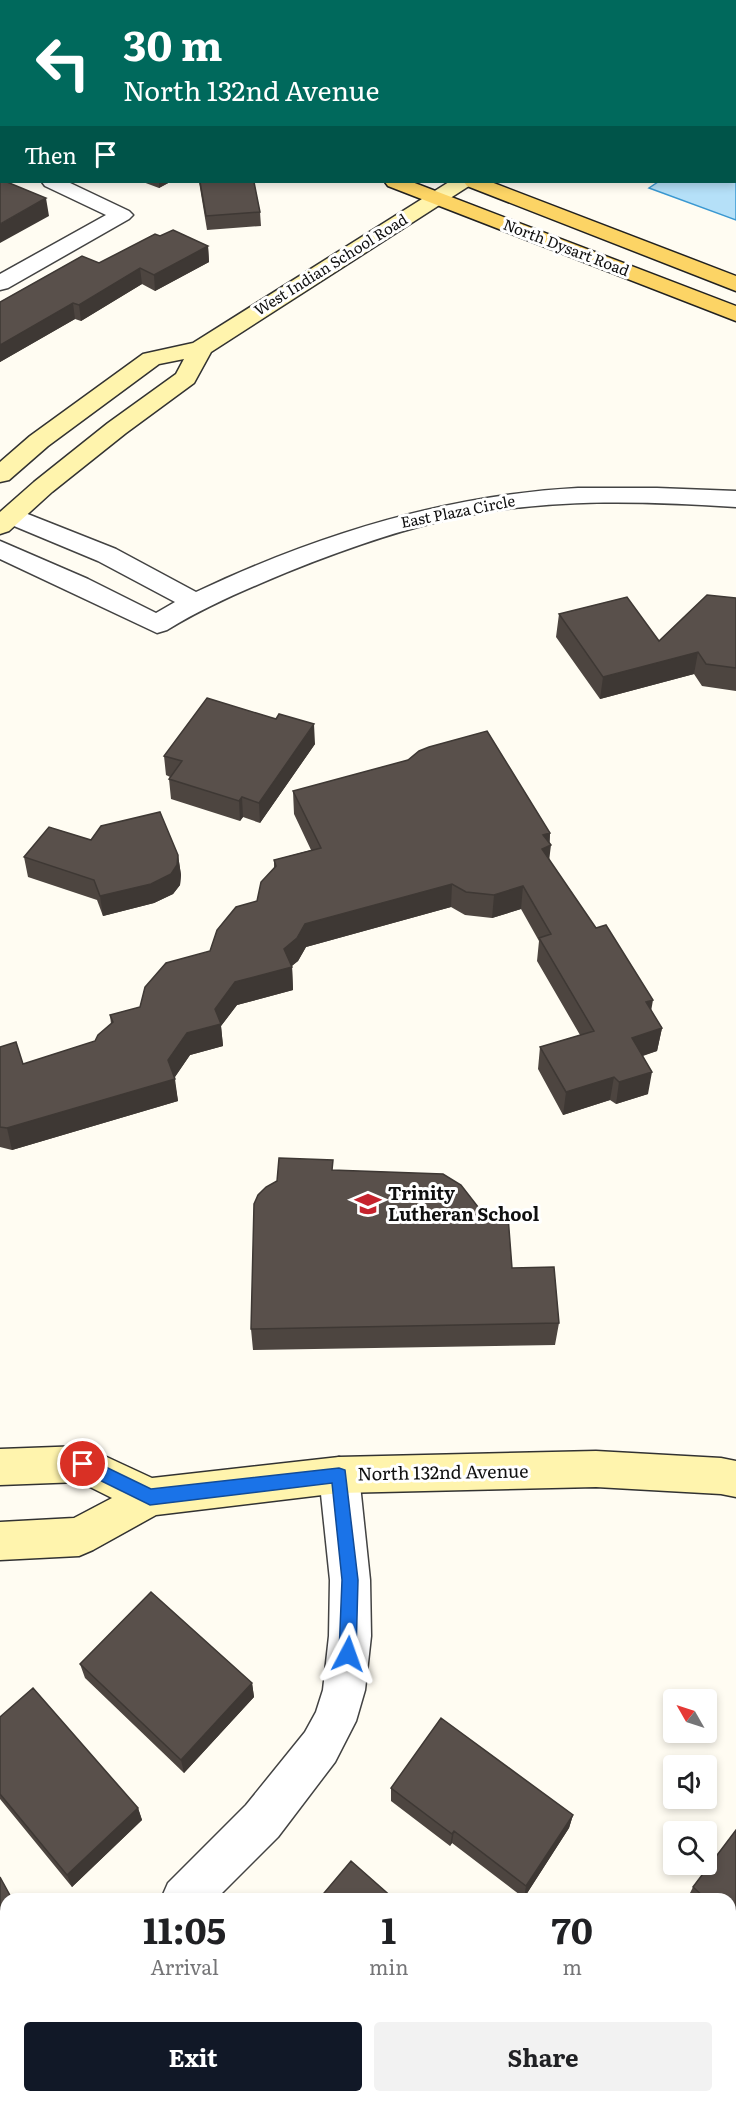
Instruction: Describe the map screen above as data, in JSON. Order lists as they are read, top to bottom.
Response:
{
  "streets": {
    "main road": ["North Dysart Road", "West Indian School Road", "North 132nd Avenue"],
    "street": ["East Plaza Circle"]
  },
  "crossings": [
    ["North Dysart Road", "West Indian School Road"]
  ],
  "places": {
    "school or university": ["Trinity Lutheran School"]
  },
  "north": "top left",
  "page": {
    "turn": ["30 m", "North 132nd Avenue"],
    "then": "Then",
    "eta": [
      "11:05",
      "Arrival",
      "1",
      "min",
      "70",
      "m"
    ],
    "buttons": ["Exit", "Share"]
  }
}
